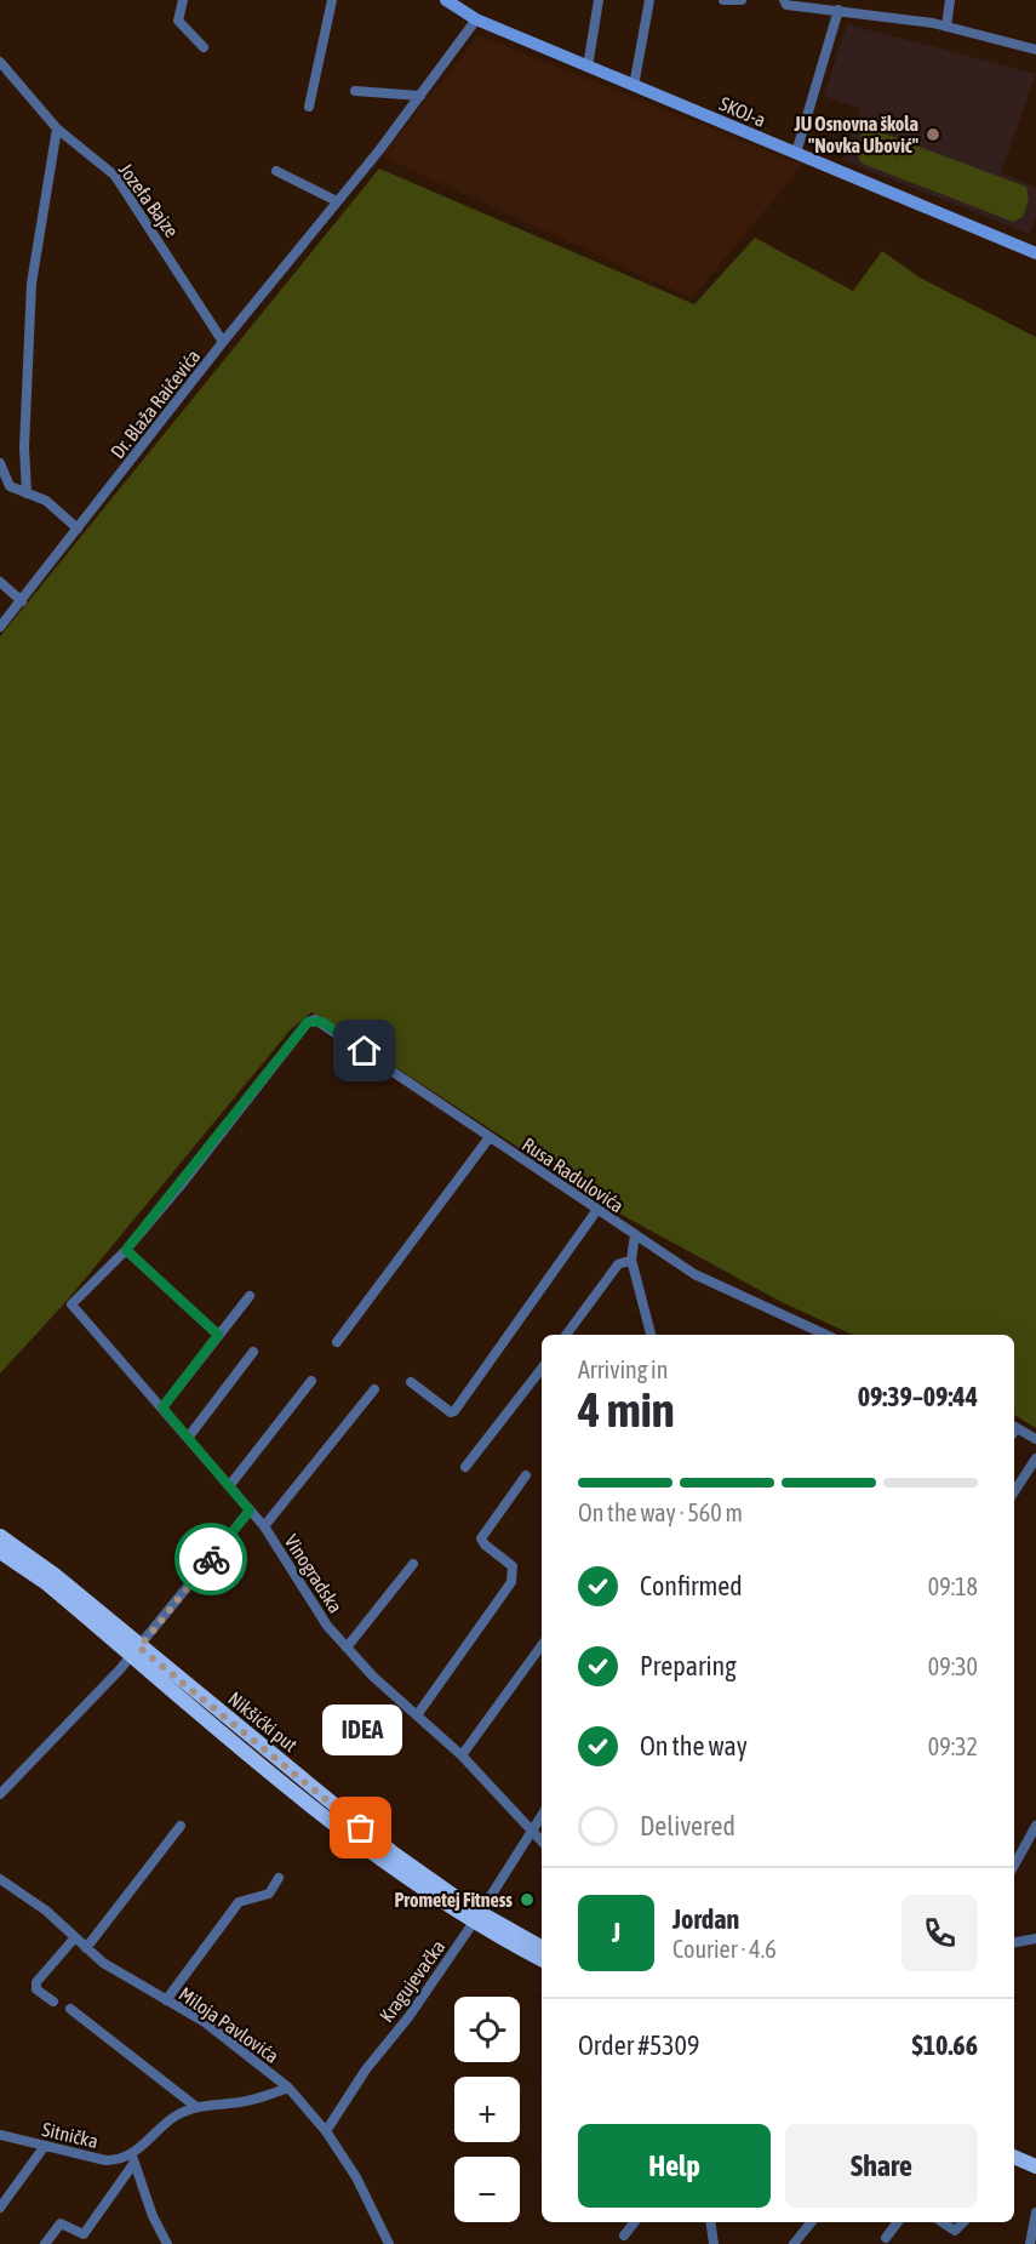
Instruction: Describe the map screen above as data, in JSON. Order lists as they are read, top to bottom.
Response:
{
  "streets": {
    "main road": ["SKOJ-a", "Nikšićki put"],
    "street": [
      "Jozefa Bajze",
      "Dr. Blaža Raičevića",
      "Rusa Radulovića",
      "Vinogradska",
      "Kragujevačka",
      "Miloja Pavlovića",
      "Sitnička"
    ]
  },
  "crossings": [
    ["SKOJ-a", "Dr. Blaža Raičevića"],
    ["Jozefa Bajze", "Dr. Blaža Raičevića"],
    ["Rusa Radulovića", "Vinogradska"],
    ["Vinogradska", "Kragujevačka"],
    ["Nikšićki put", "Kragujevačka"],
    ["Kragujevačka", "Miloja Pavlovića"]
  ],
  "places": ["JU Osnovna škola \"Novka Ubović\"", "IDEA", "Prometej Fitness"],
  "page": {
    "heading": ["4 min", "Arriving in", "09:39–09:44"],
    "panel": [
      "Jordan",
      "Courier · 4.6",
      "Order #5309",
      "$10.66"
    ],
    "bar": "On the way · 560 m",
    "list": [
      ["Confirmed", "09:18"],
      ["Preparing", "09:30"],
      ["On the way", "09:32"],
      "Delivered"
    ],
    "bubble": "IDEA",
    "round": "J",
    "map_buttons": ["+", "−"],
    "buttons": ["Help", "Share"]
  }
}
